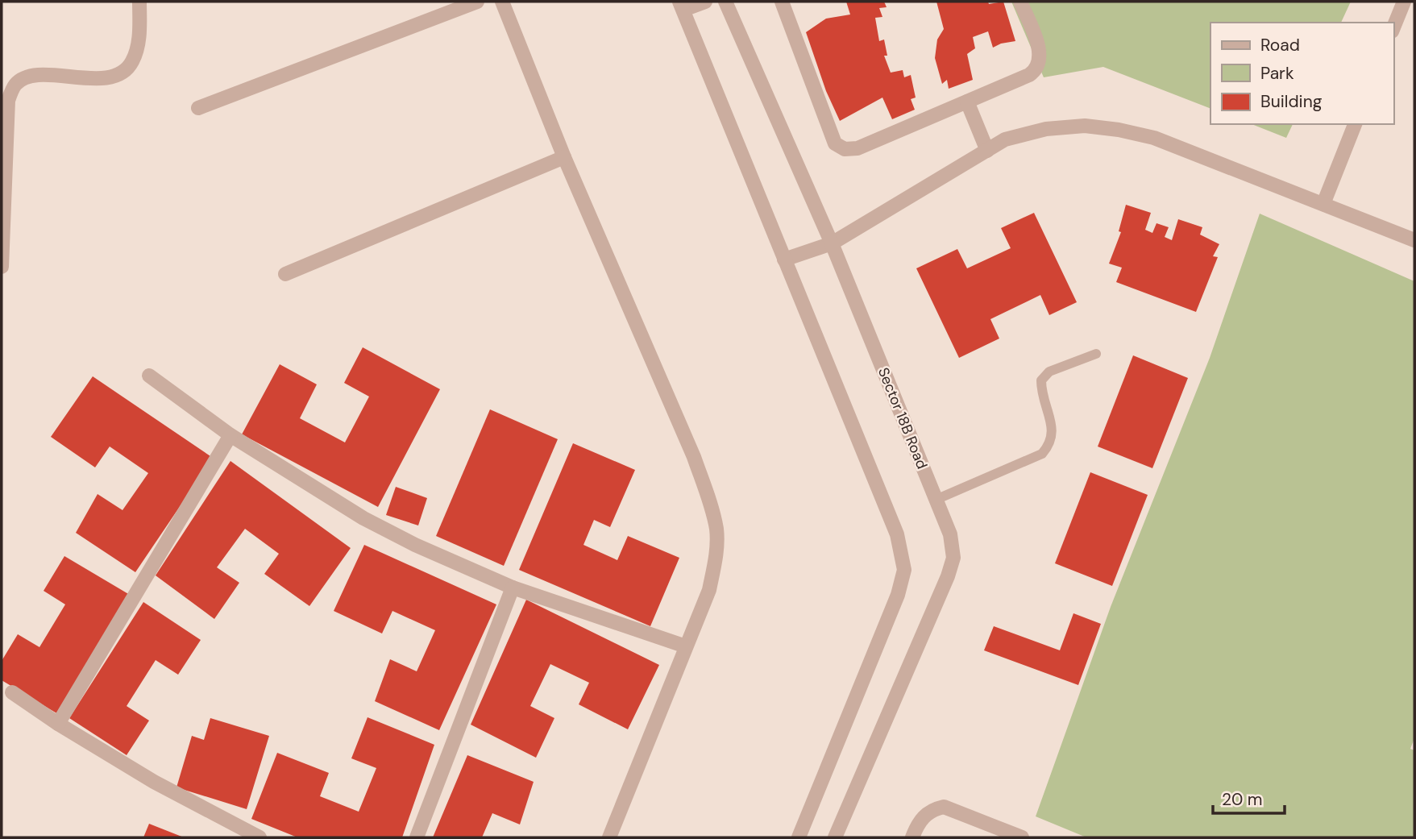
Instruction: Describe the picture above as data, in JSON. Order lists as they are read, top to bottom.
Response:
{
  "streets": {
    "street": ["Sector 18B Road"]
  },
  "legend": ["Road", "Park", "Building"],
  "scale_bar": "20 m"
}
